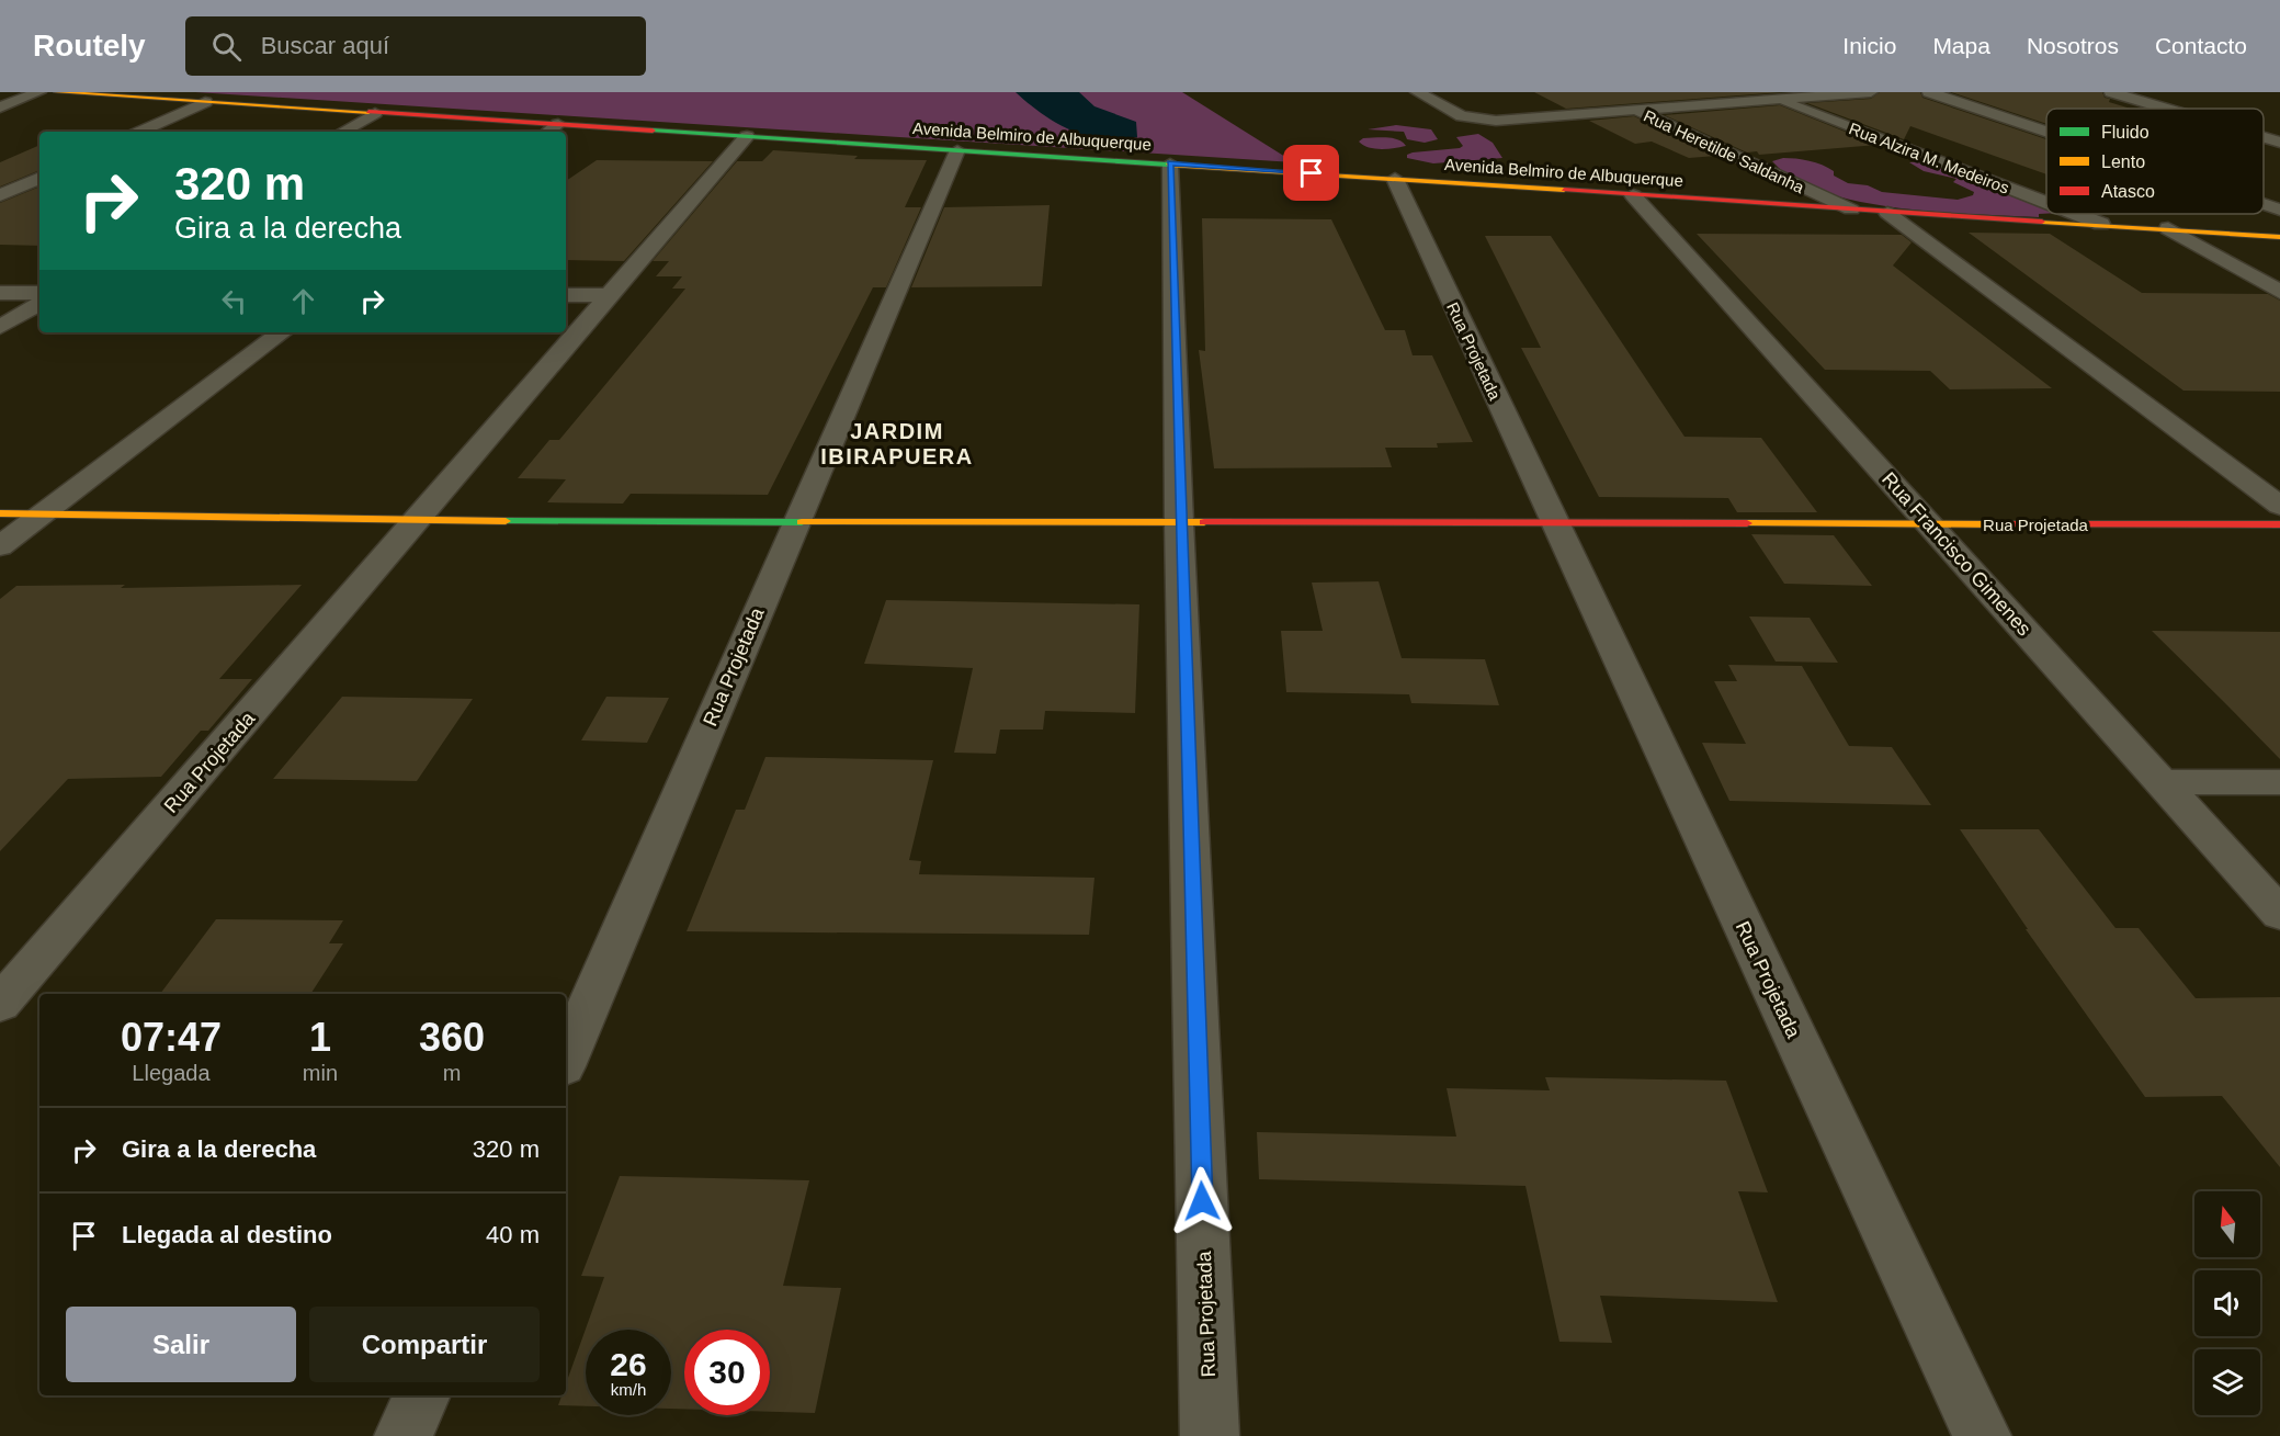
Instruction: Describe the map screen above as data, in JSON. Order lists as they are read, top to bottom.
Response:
{
  "streets": {
    "main road": ["Avenida Belmiro de Albuquerque", "Rua Projetada"],
    "street": ["Rua Heretilde Saldanha", "Rua Alzira M. Medeiros", "Rua Francisco Gimenes"]
  },
  "crossings": [
    ["Avenida Belmiro de Albuquerque", "Rua Heretilde Saldanha"],
    ["Avenida Belmiro de Albuquerque", "Rua Alzira M. Medeiros"],
    ["Avenida Belmiro de Albuquerque", "Rua Projetada"],
    ["Avenida Belmiro de Albuquerque", "Rua Francisco Gimenes"],
    ["Rua Projetada", "Rua Francisco Gimenes"]
  ],
  "districts": ["JARDIM IBIRAPUERA"],
  "legend": ["Fluido", "Lento", "Atasco"],
  "north": "top",
  "page": {
    "header": "Routely",
    "search": "Buscar aquí",
    "nav": [
      "Inicio",
      "Mapa",
      "Nosotros",
      "Contacto"
    ],
    "turn": ["320 m", "Gira a la derecha"],
    "eta": [
      "07:47",
      "Llegada",
      "1",
      "min",
      "360",
      "m"
    ],
    "list": [
      {
        "name": "Gira a la derecha",
        "value": "320 m"
      },
      {
        "name": "Llegada al destino",
        "value": "40 m"
      }
    ],
    "buttons": ["Salir", "Compartir"],
    "speed": "26 km/h",
    "limit": "30"
  }
}
